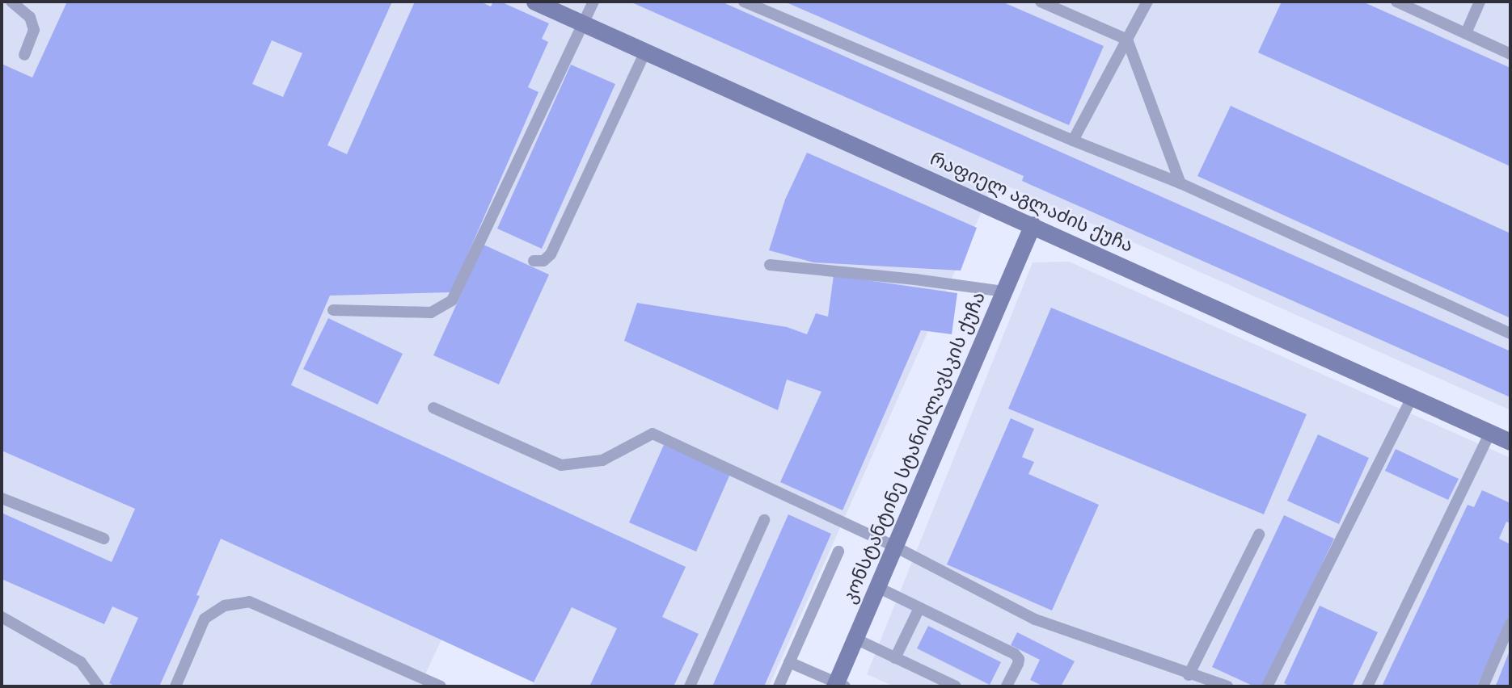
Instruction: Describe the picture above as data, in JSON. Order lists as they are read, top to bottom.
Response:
{
  "streets": {
    "street": ["რაფიელ აგლაძის ქუჩა", "კონსტანტინე სტანისლავსკის ქუჩა"]
  },
  "crossings": [
    ["რაფიელ აგლაძის ქუჩა", "კონსტანტინე სტანისლავსკის ქუჩა"]
  ]
}
